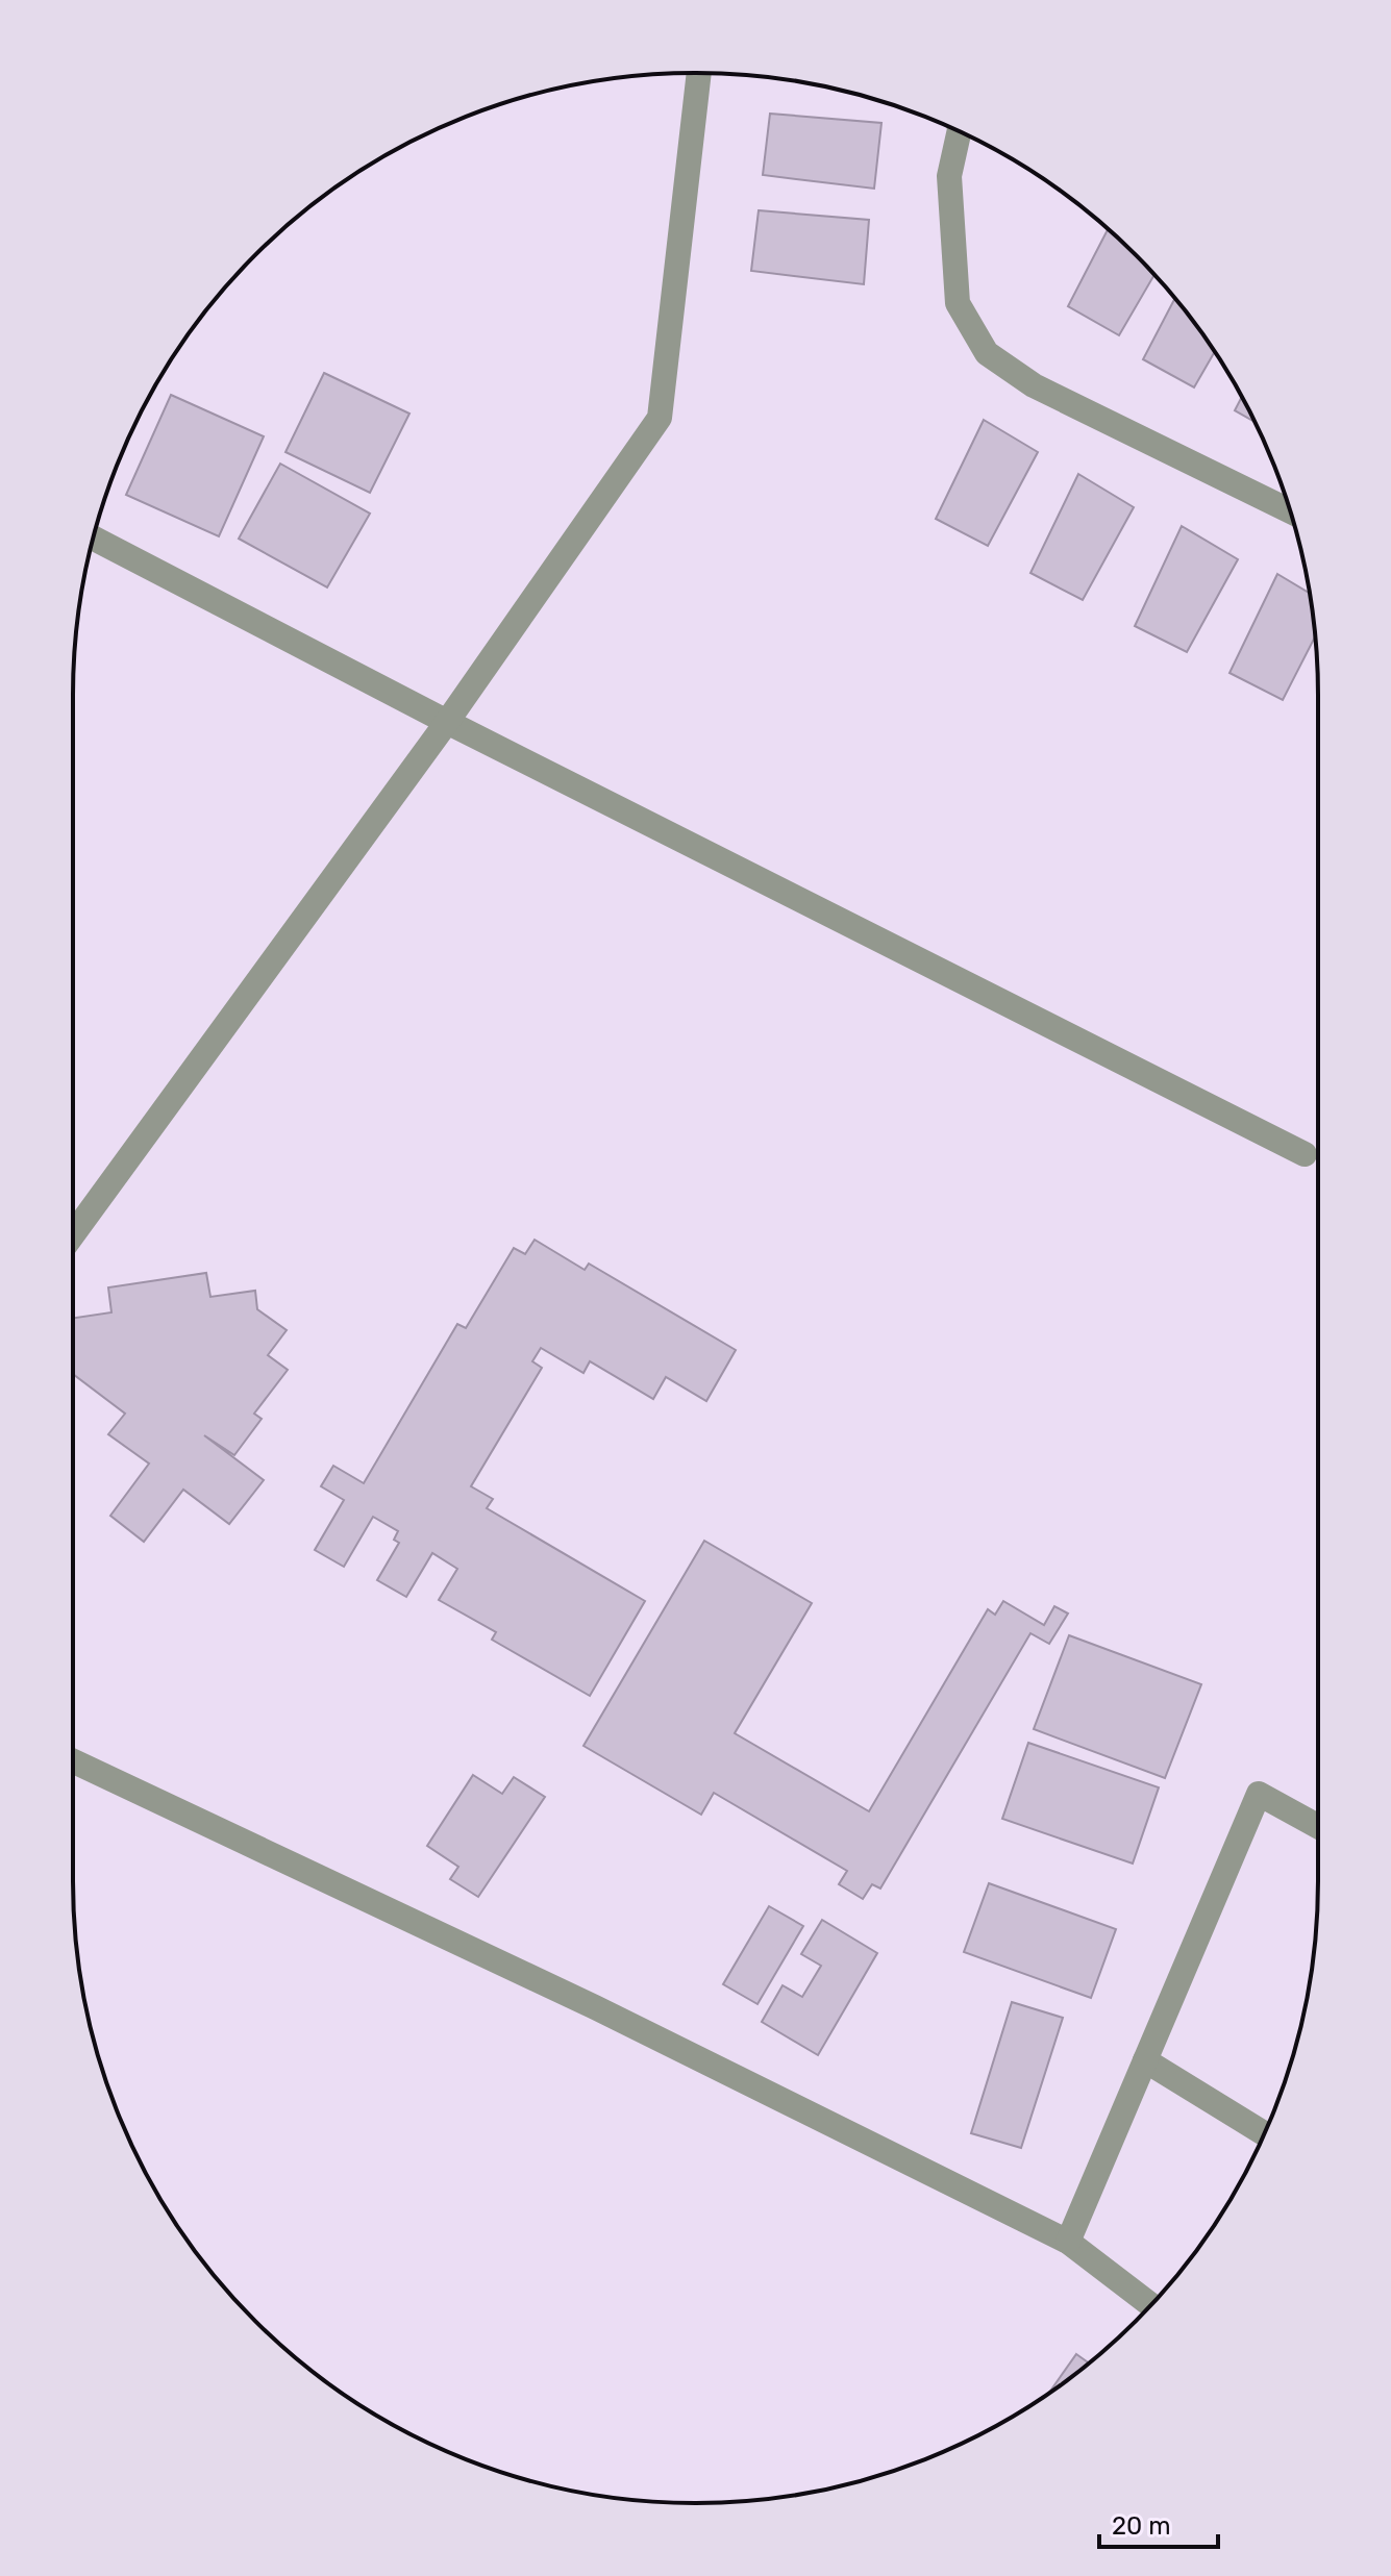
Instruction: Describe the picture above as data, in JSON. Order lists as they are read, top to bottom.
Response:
{
  "scale_bar": "20 m"
}
